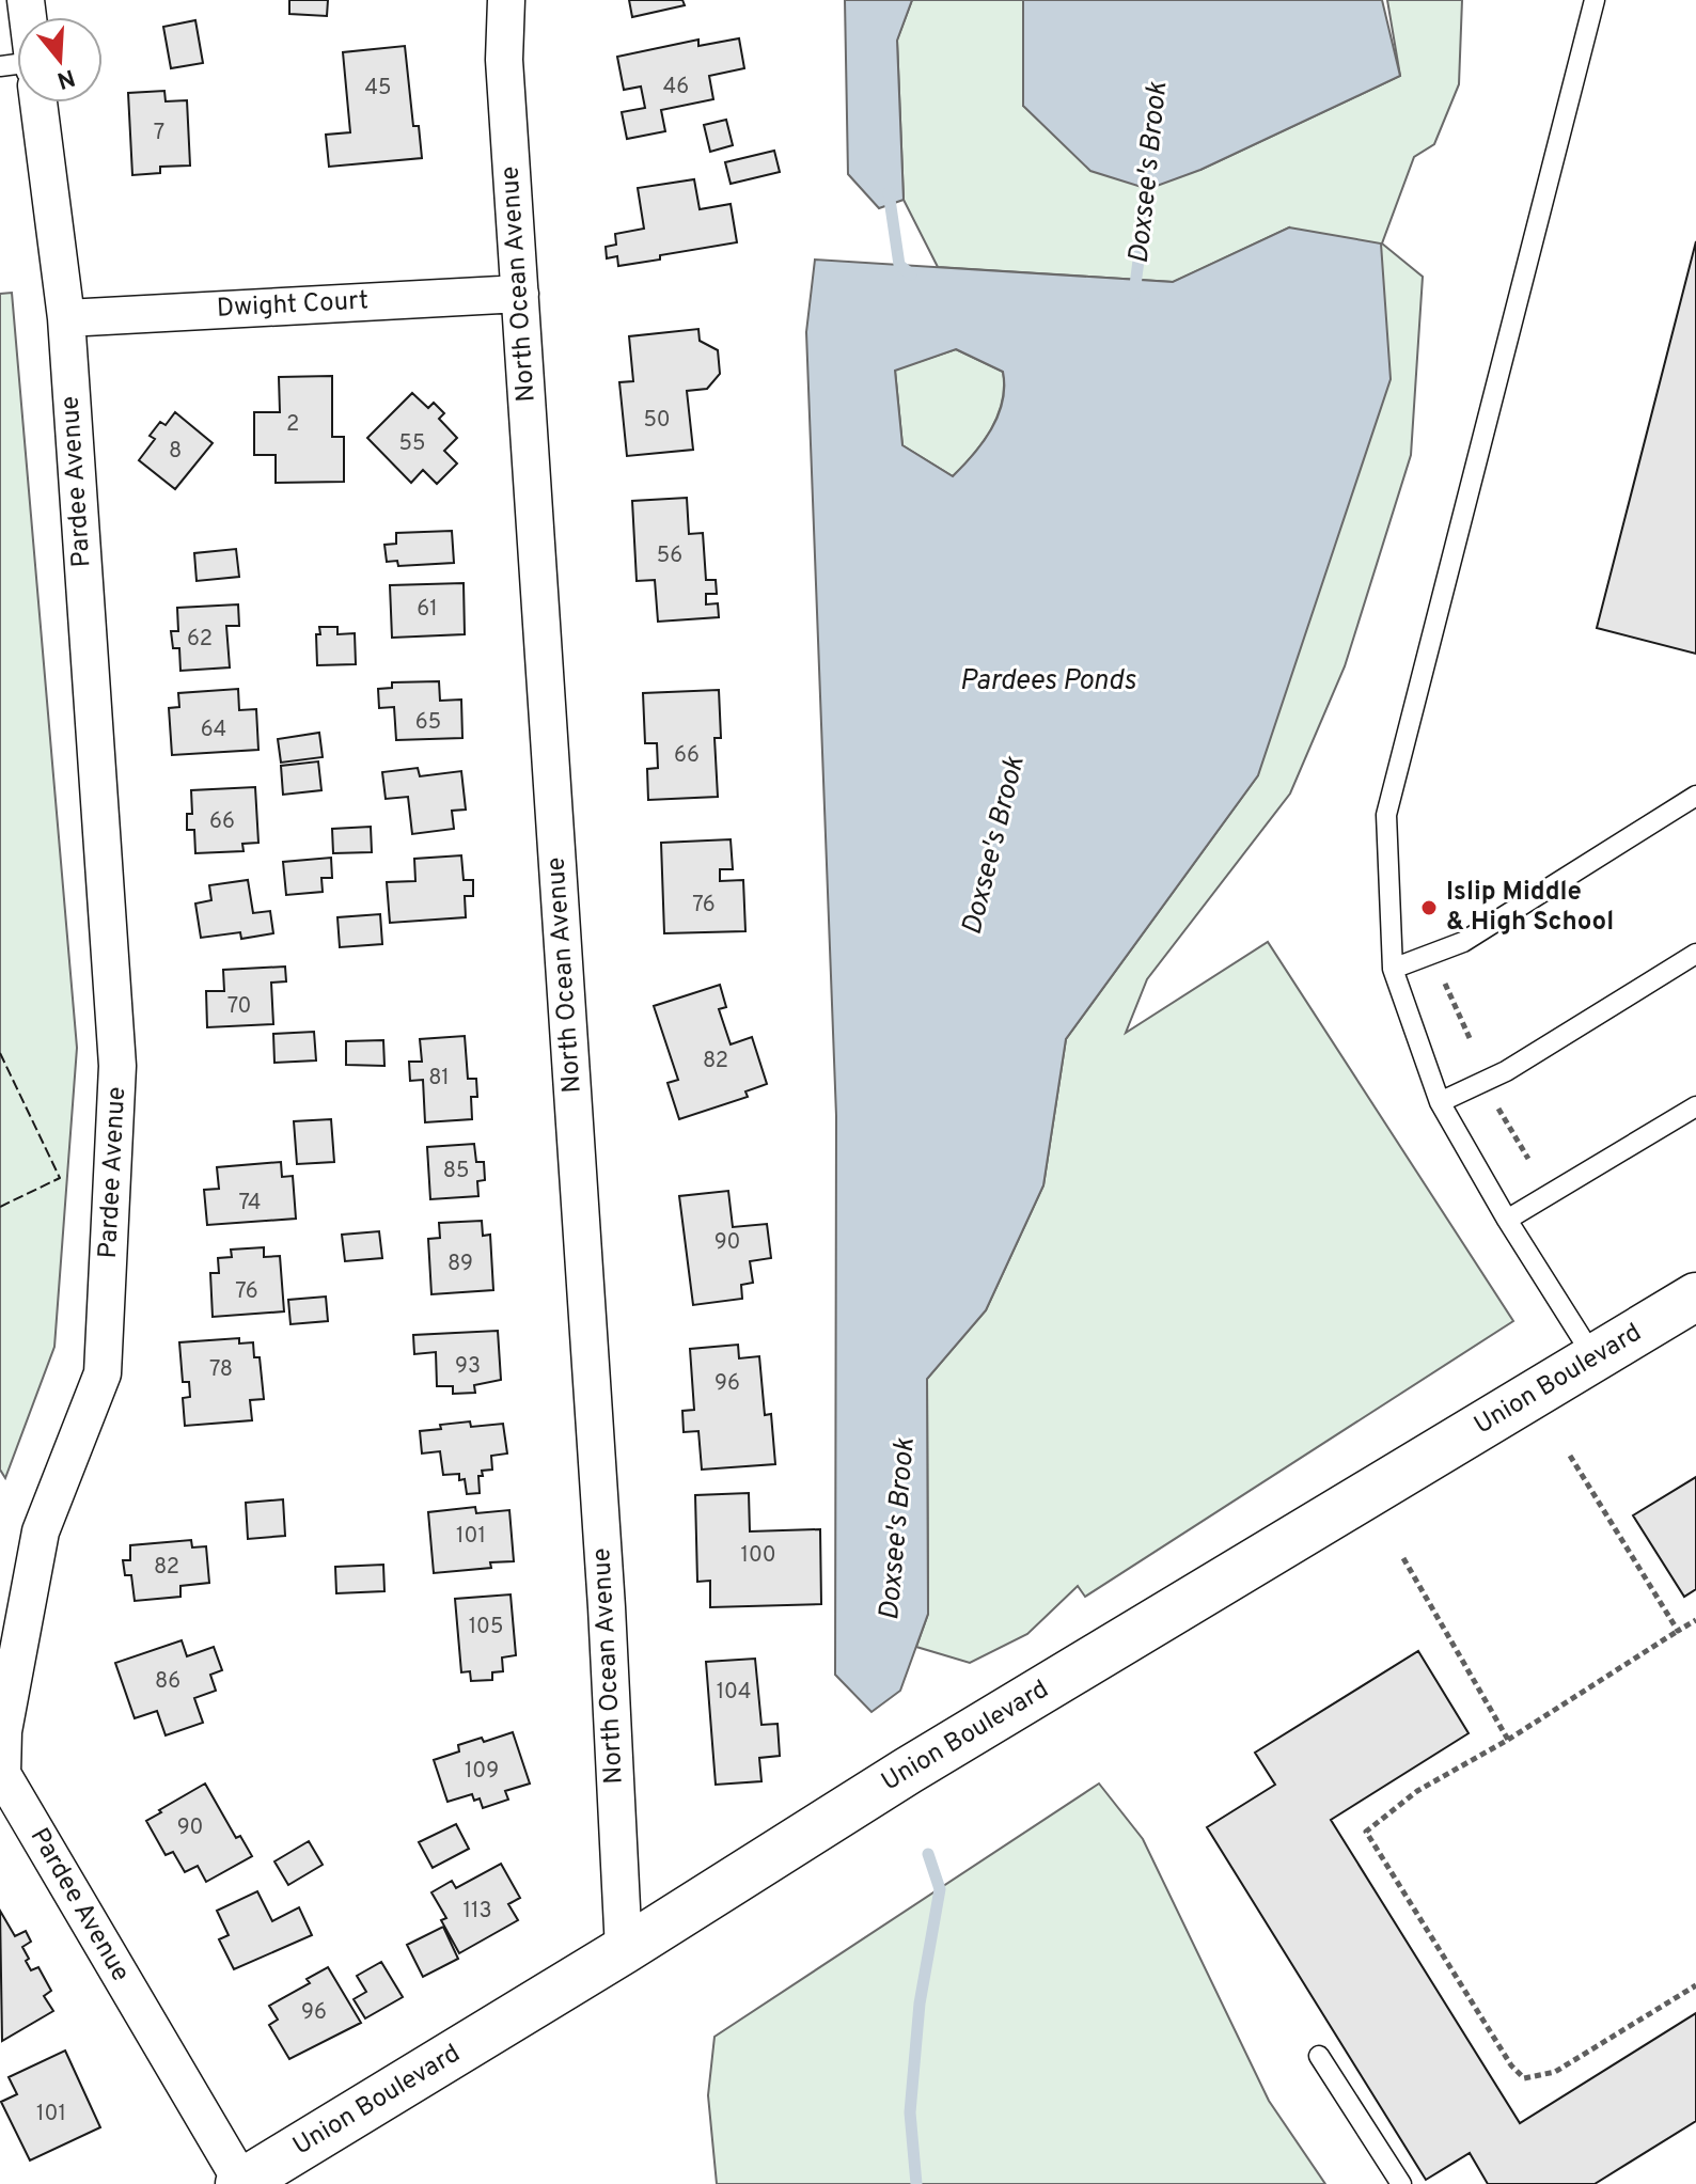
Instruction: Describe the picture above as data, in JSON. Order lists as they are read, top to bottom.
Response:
{
  "streets": {
    "main road": ["Union Boulevard"],
    "street": ["North Ocean Avenue", "Dwight Court", "Pardee Avenue"]
  },
  "crossings": [
    ["North Ocean Avenue", "Dwight Court"],
    ["North Ocean Avenue", "Union Boulevard"],
    ["Dwight Court", "Pardee Avenue"],
    ["Pardee Avenue", "Union Boulevard"]
  ],
  "water": ["Doxsee's Brook", "Pardees Ponds"],
  "places": ["Islip Middle & High School"],
  "house_numbers": [
    "46",
    "45",
    "7",
    "50",
    "2",
    "55",
    "8",
    "56",
    "61",
    "62",
    "65",
    "64",
    "66",
    "66",
    "76",
    "70",
    "82",
    "81",
    "85",
    "74",
    "90",
    "89",
    "76",
    "93",
    "78",
    "96",
    "101",
    "100",
    "82",
    "105",
    "86",
    "104",
    "109",
    "90",
    "113",
    "96",
    "101"
  ],
  "north": "bottom"
}
